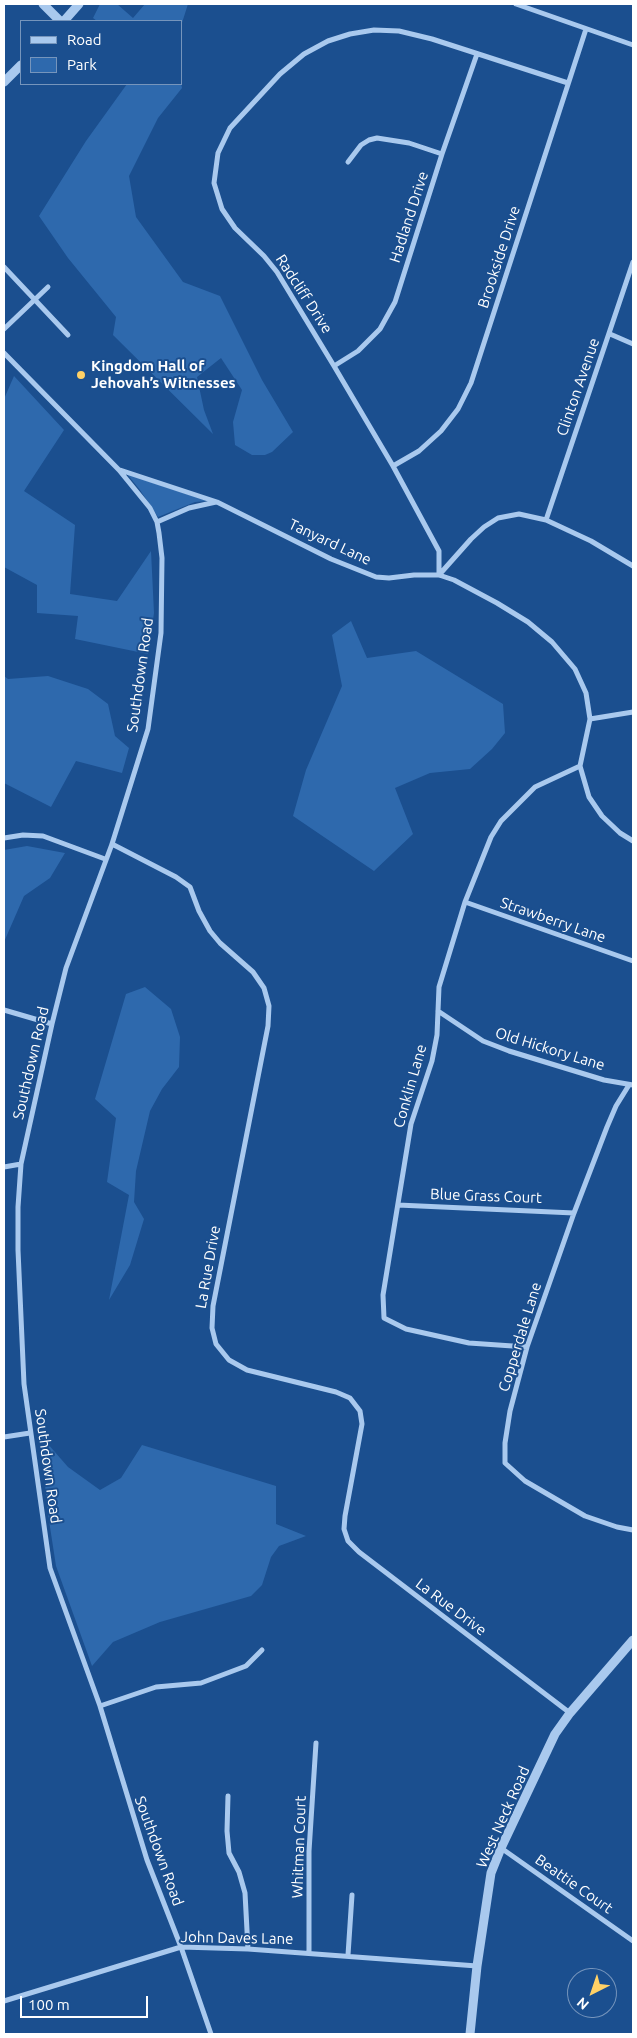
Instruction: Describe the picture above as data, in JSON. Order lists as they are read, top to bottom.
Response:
{
  "streets": {
    "street": [
      "Hadland Drive",
      "Brookside Drive",
      "Radcliff Drive",
      "Clinton Avenue",
      "Tanyard Lane",
      "Southdown Road",
      "Strawberry Lane",
      "Old Hickory Lane",
      "Conklin Lane",
      "Blue Grass Court",
      "La Rue Drive",
      "Copperdale Lane",
      "West Neck Road",
      "Whitman Court",
      "Beattie Court",
      "John Daves Lane"
    ]
  },
  "crossings": [
    ["Hadland Drive", "Radcliff Drive"],
    ["Brookside Drive", "Radcliff Drive"],
    ["Radcliff Drive", "Tanyard Lane"],
    ["Tanyard Lane", "Southdown Road"],
    ["Southdown Road", "La Rue Drive"],
    ["Southdown Road", "John Daves Lane"],
    ["Strawberry Lane", "Conklin Lane"],
    ["Old Hickory Lane", "Conklin Lane"],
    ["Old Hickory Lane", "Copperdale Lane"],
    ["Conklin Lane", "Blue Grass Court"],
    ["Conklin Lane", "Copperdale Lane"],
    ["Blue Grass Court", "Copperdale Lane"],
    ["La Rue Drive", "West Neck Road"],
    ["West Neck Road", "Beattie Court"],
    ["West Neck Road", "John Daves Lane"],
    ["Whitman Court", "John Daves Lane"]
  ],
  "places": ["Kingdom Hall of Jehovah’s Witnesses"],
  "legend": ["Road", "Park"],
  "scale_bar": "100 m",
  "north": "bottom left"
}
